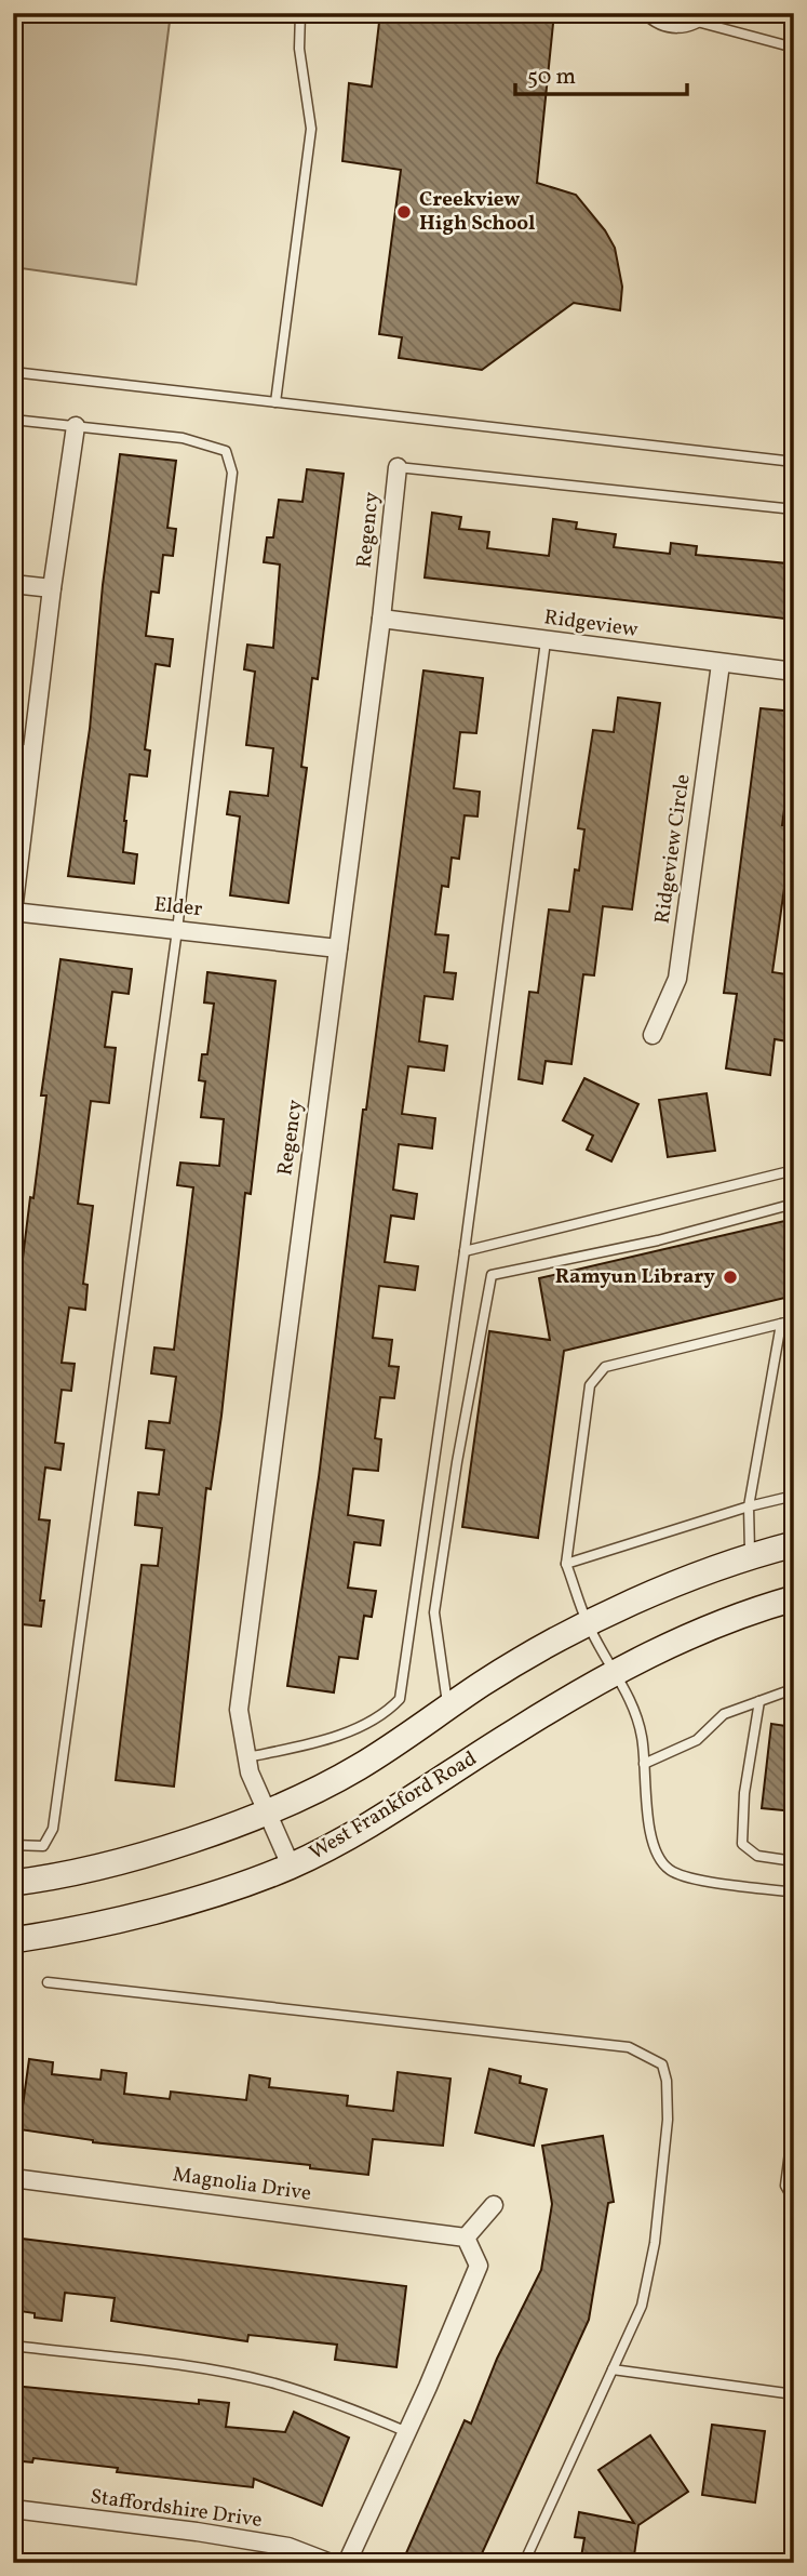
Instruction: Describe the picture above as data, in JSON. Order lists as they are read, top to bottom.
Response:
{
  "streets": {
    "main road": ["West Frankford Road"],
    "street": [
      "Regency",
      "Ridgeview",
      "Ridgeview Circle",
      "Elder",
      "Magnolia Drive",
      "Staffordshire Drive"
    ]
  },
  "crossings": [
    ["Regency", "Ridgeview"],
    ["Regency", "Elder"],
    ["Regency", "West Frankford Road"],
    ["Ridgeview", "Ridgeview Circle"]
  ],
  "places": ["Creekview High School", "Ramyun Library"],
  "scale_bar": "50 m"
}
